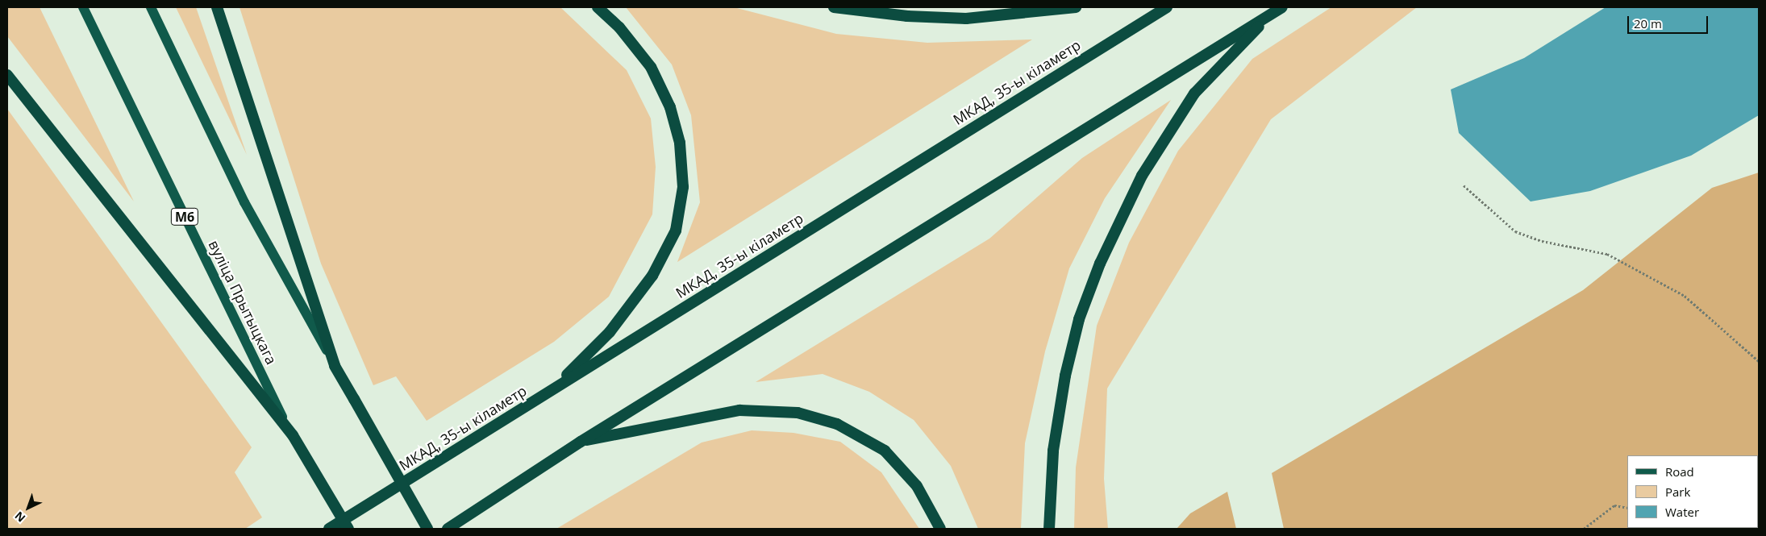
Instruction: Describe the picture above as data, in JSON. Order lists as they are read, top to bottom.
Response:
{
  "streets": {
    "highway": ["МКАД, 35-ы кіламетр", "М6"],
    "main road": ["вуліца Прытыцкага"]
  },
  "crossings": [
    ["М6", "вуліца Прытыцкага"]
  ],
  "legend": ["Road", "Park", "Water"],
  "scale_bar": "20 m",
  "north": "bottom left"
}
